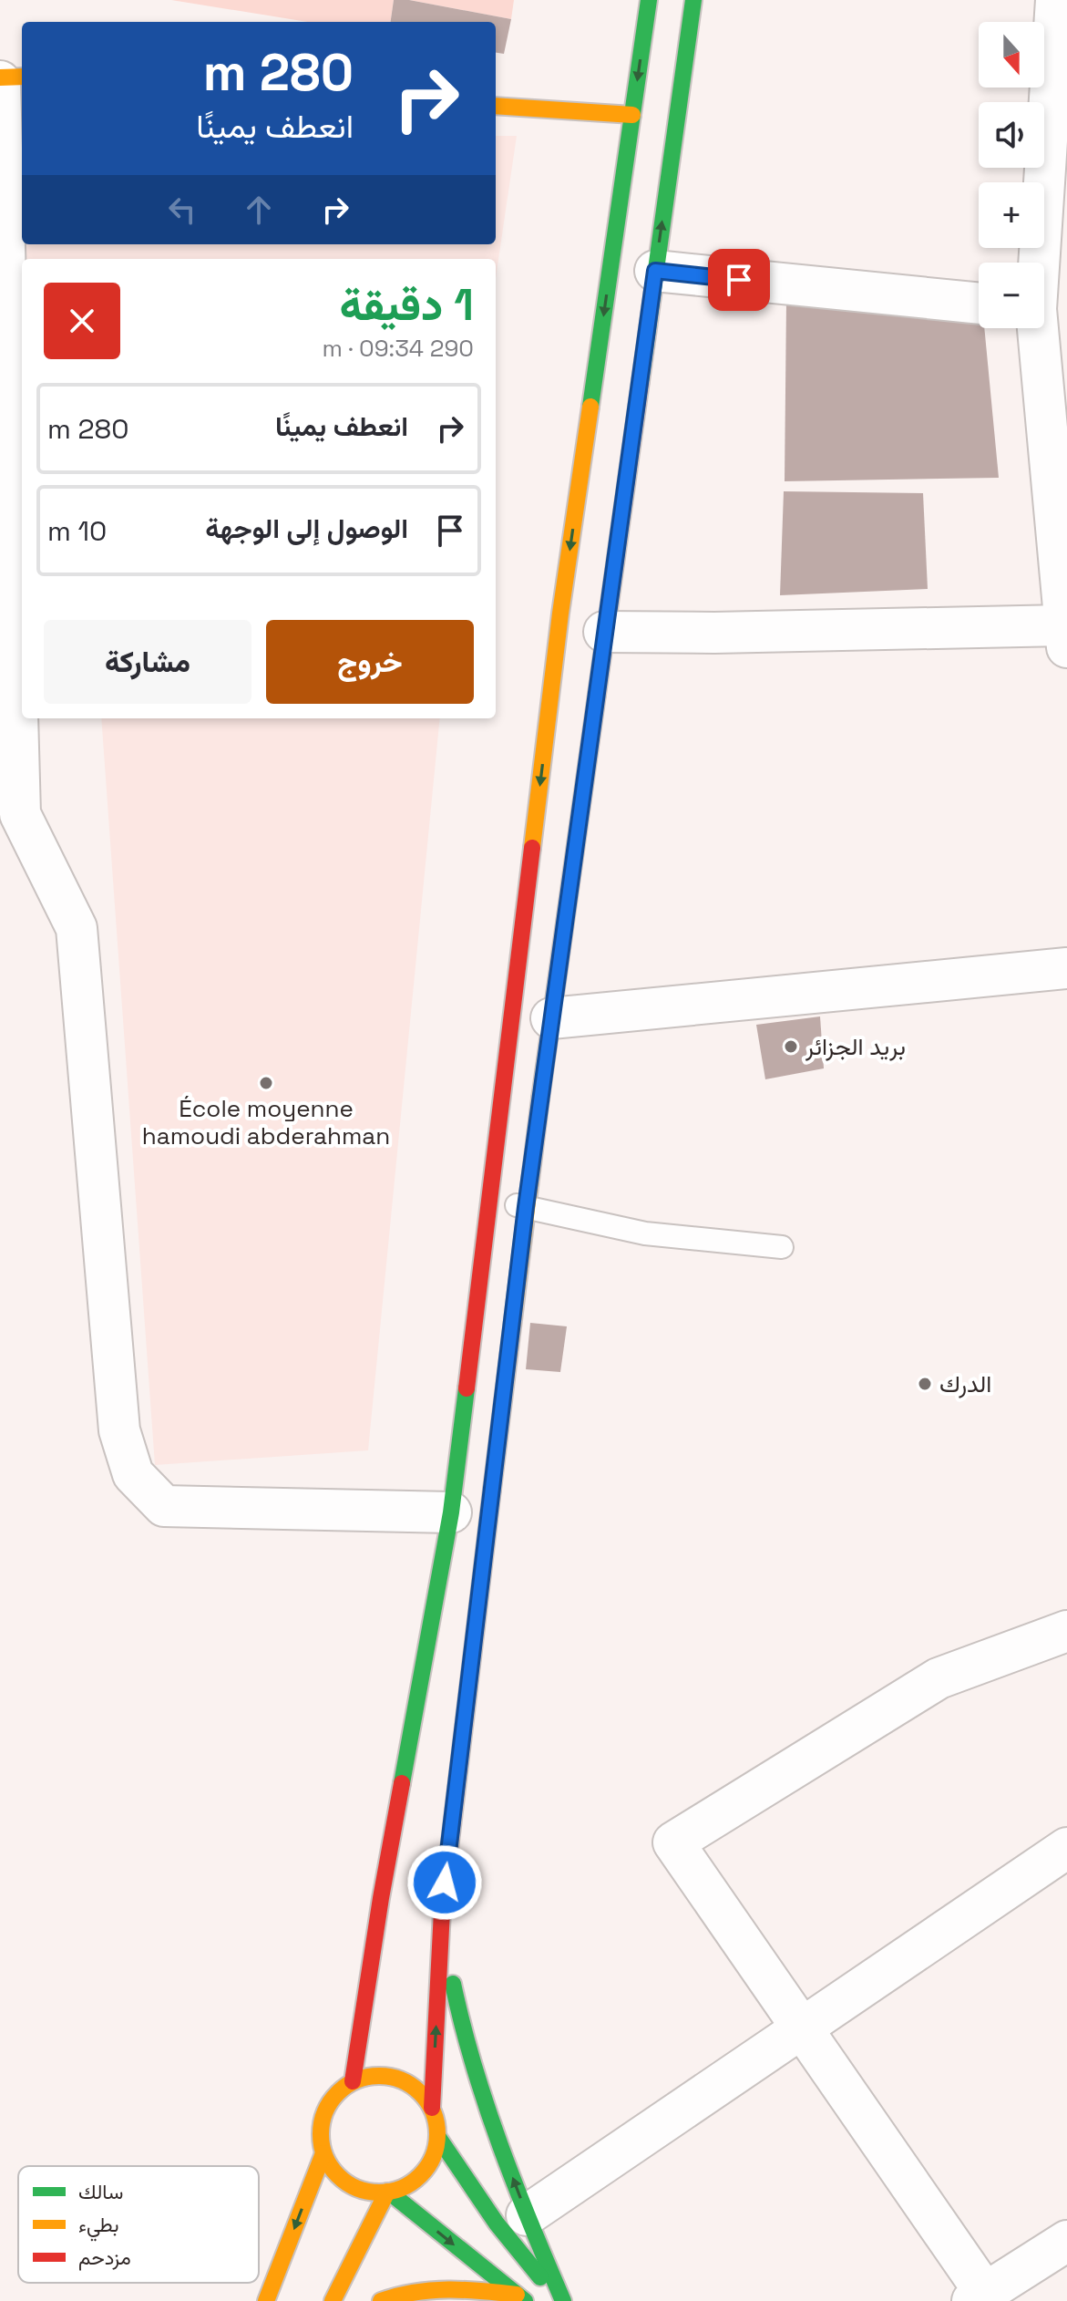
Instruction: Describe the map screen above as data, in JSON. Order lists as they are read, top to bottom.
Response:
{
  "places": ["بريد الجزائر", "École moyenne hamoudi abderahman", "الدرك"],
  "legend": ["سالك", "بطيء", "مزدحم"],
  "north": "bottom",
  "page": {
    "map_buttons": ["+", "−"],
    "turn": ["280 m", "انعطف يمينًا"],
    "heading": ["1 دقيقة", "290 m · 09:34"],
    "list": [
      {
        "name": "انعطف يمينًا",
        "value": "280 m"
      },
      {
        "name": "الوصول إلى الوجهة",
        "value": "10 m"
      }
    ],
    "buttons": ["خروج", "مشاركة"]
  }
}
